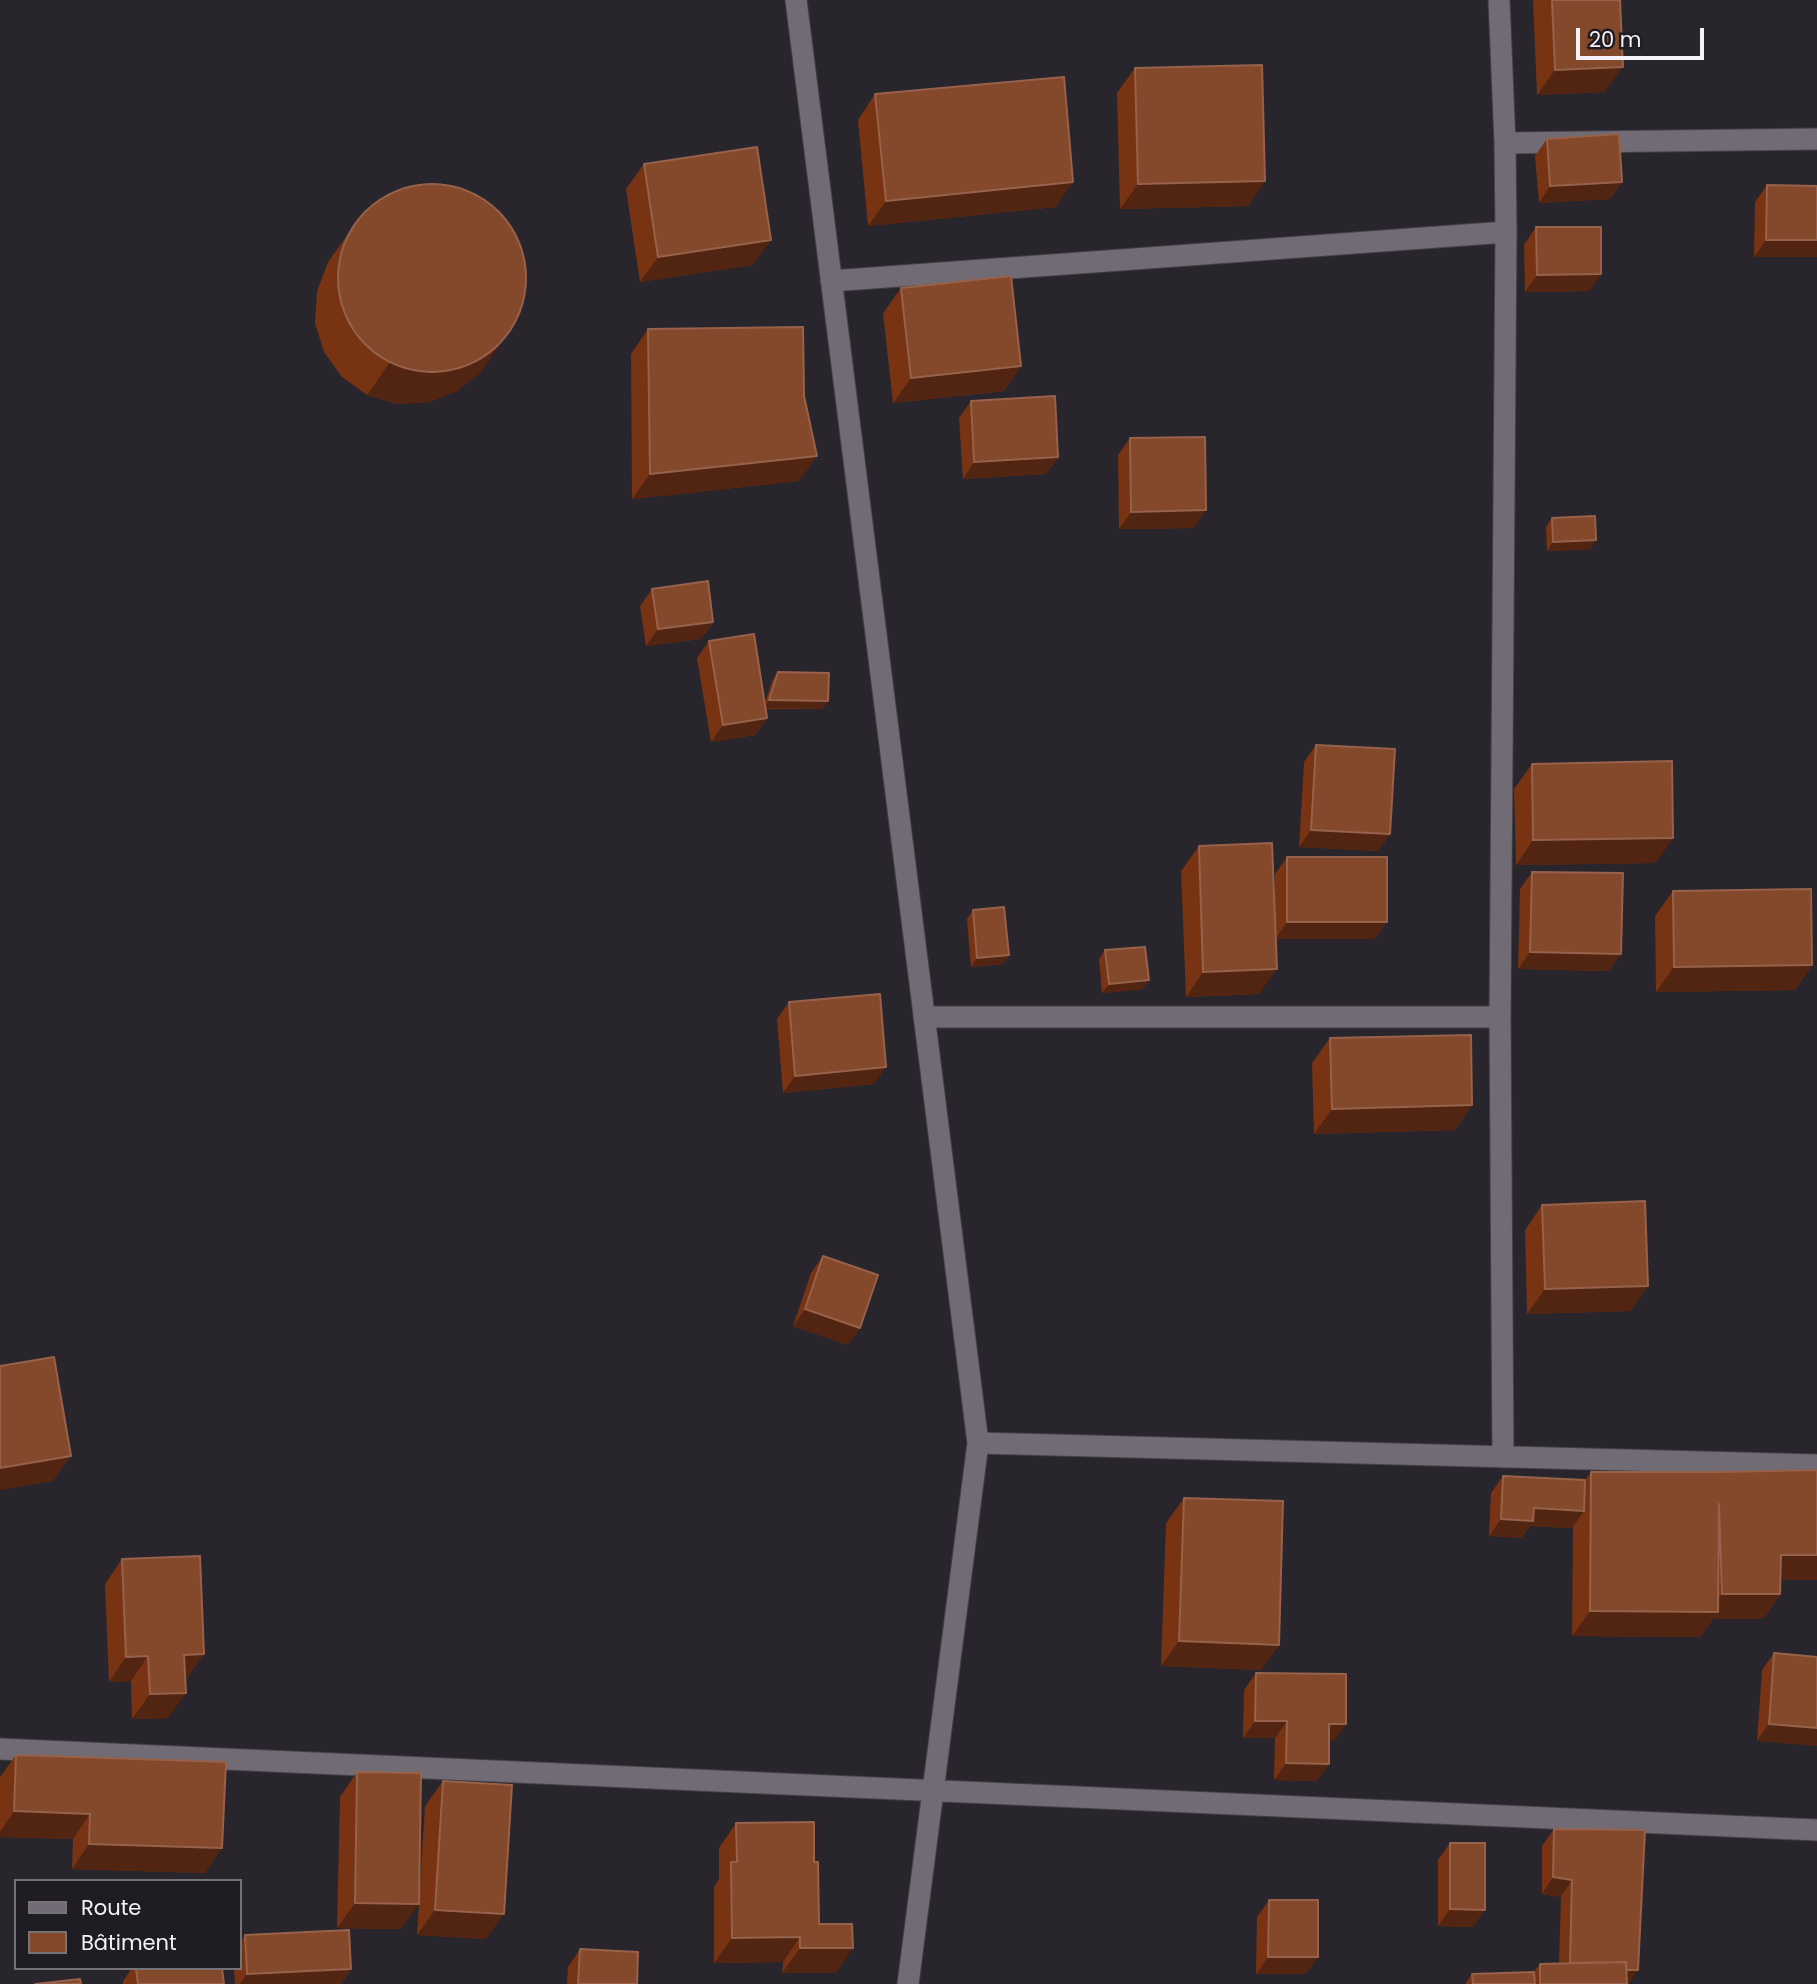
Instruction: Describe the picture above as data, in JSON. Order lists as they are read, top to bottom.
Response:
{
  "legend": ["Route", "Bâtiment"],
  "scale_bar": "20 m"
}
